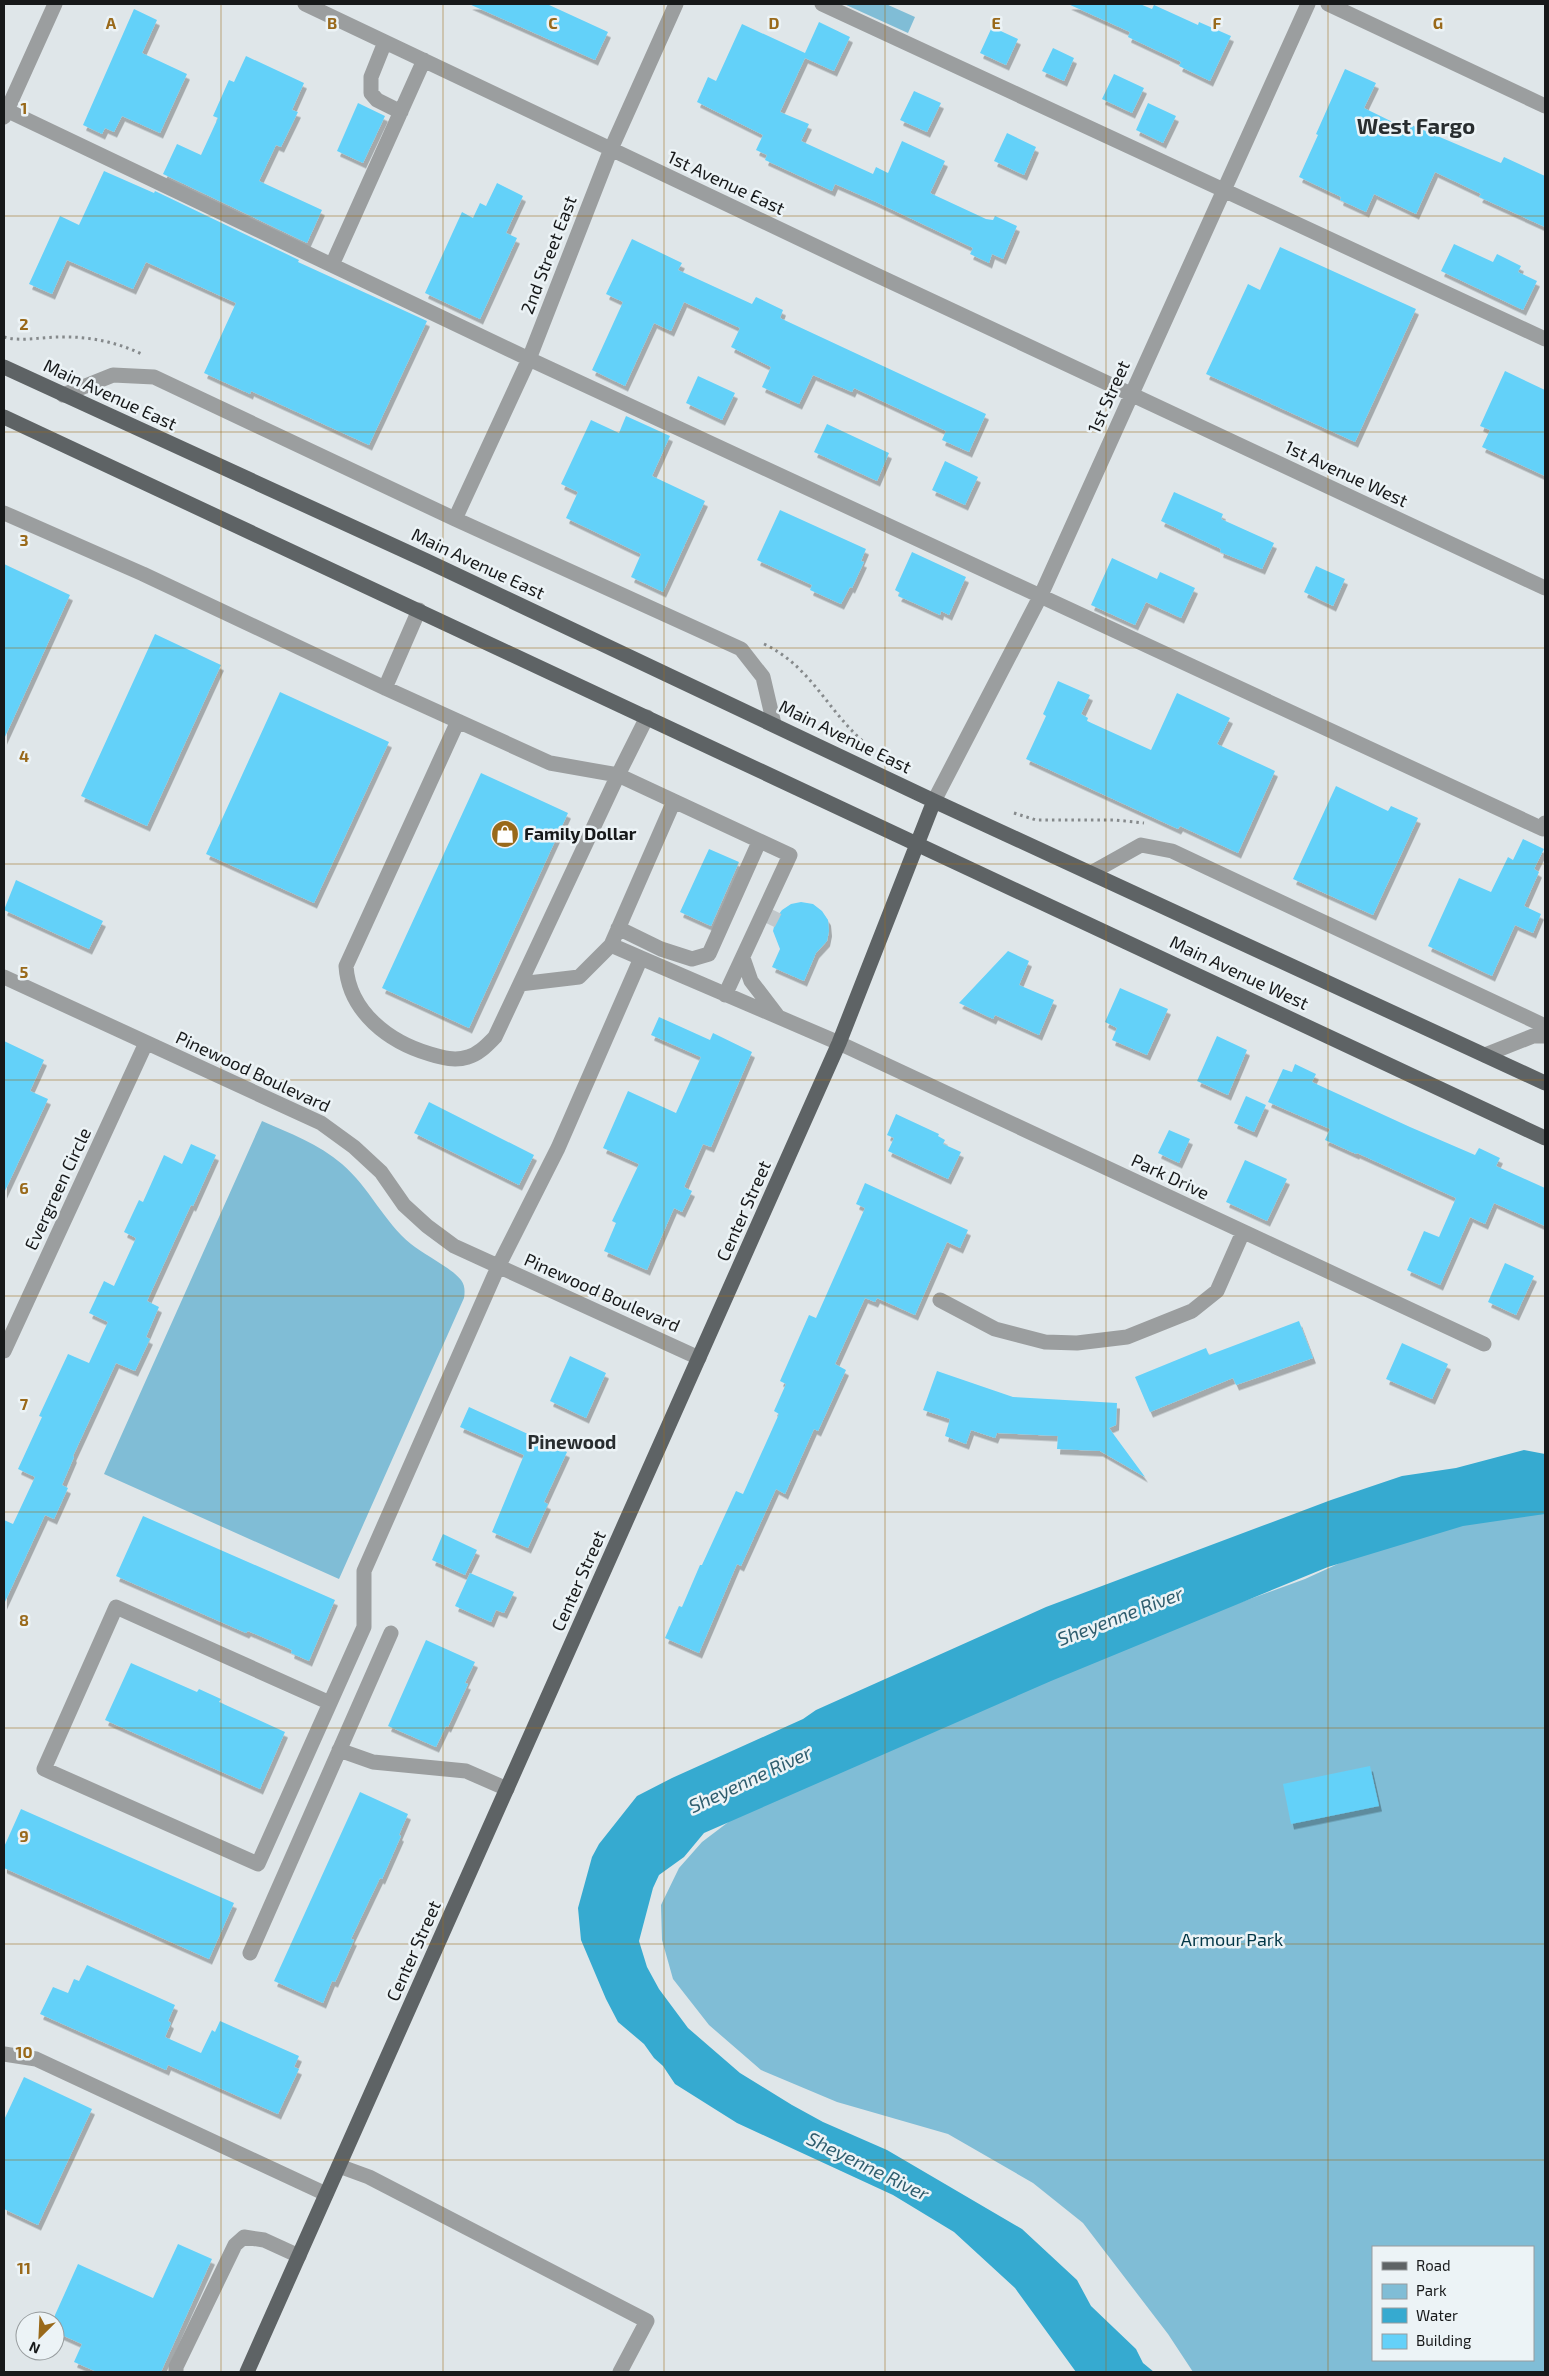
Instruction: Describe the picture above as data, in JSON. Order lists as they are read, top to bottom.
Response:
{
  "streets": {
    "main road": ["Main Avenue East", "Main Avenue West", "Center Street"],
    "street": [
      "1st Avenue East",
      "2nd Street East",
      "1st Street",
      "1st Avenue West",
      "Pinewood Boulevard",
      "Park Drive",
      "Evergreen Circle"
    ]
  },
  "crossings": [
    ["1st Avenue East", "2nd Street East"],
    ["1st Avenue East", "1st Street"],
    ["1st Avenue East", "1st Avenue West"],
    ["Main Avenue East", "1st Street"],
    ["Main Avenue East", "Main Avenue West"],
    ["Main Avenue East", "Center Street"],
    ["1st Street", "1st Avenue West"],
    ["1st Street", "Main Avenue West"],
    ["1st Street", "Center Street"],
    ["Main Avenue West", "Center Street"],
    ["Pinewood Boulevard", "Evergreen Circle"],
    ["Pinewood Boulevard", "Center Street"],
    ["Park Drive", "Center Street"]
  ],
  "districts": ["West Fargo", "Pinewood"],
  "water": ["Sheyenne River"],
  "parks": ["Armour Park"],
  "places": {
    "shop": ["Family Dollar"]
  },
  "legend": [
    "Road",
    "Park",
    "Water",
    "Building"
  ],
  "north": "bottom left",
  "grid": {
    "columns": [
      "A",
      "B",
      "C",
      "D",
      "E",
      "F",
      "G"
    ],
    "rows": [
      "1",
      "2",
      "3",
      "4",
      "5",
      "6",
      "7",
      "8",
      "9",
      "10",
      "11"
    ]
  }
}
